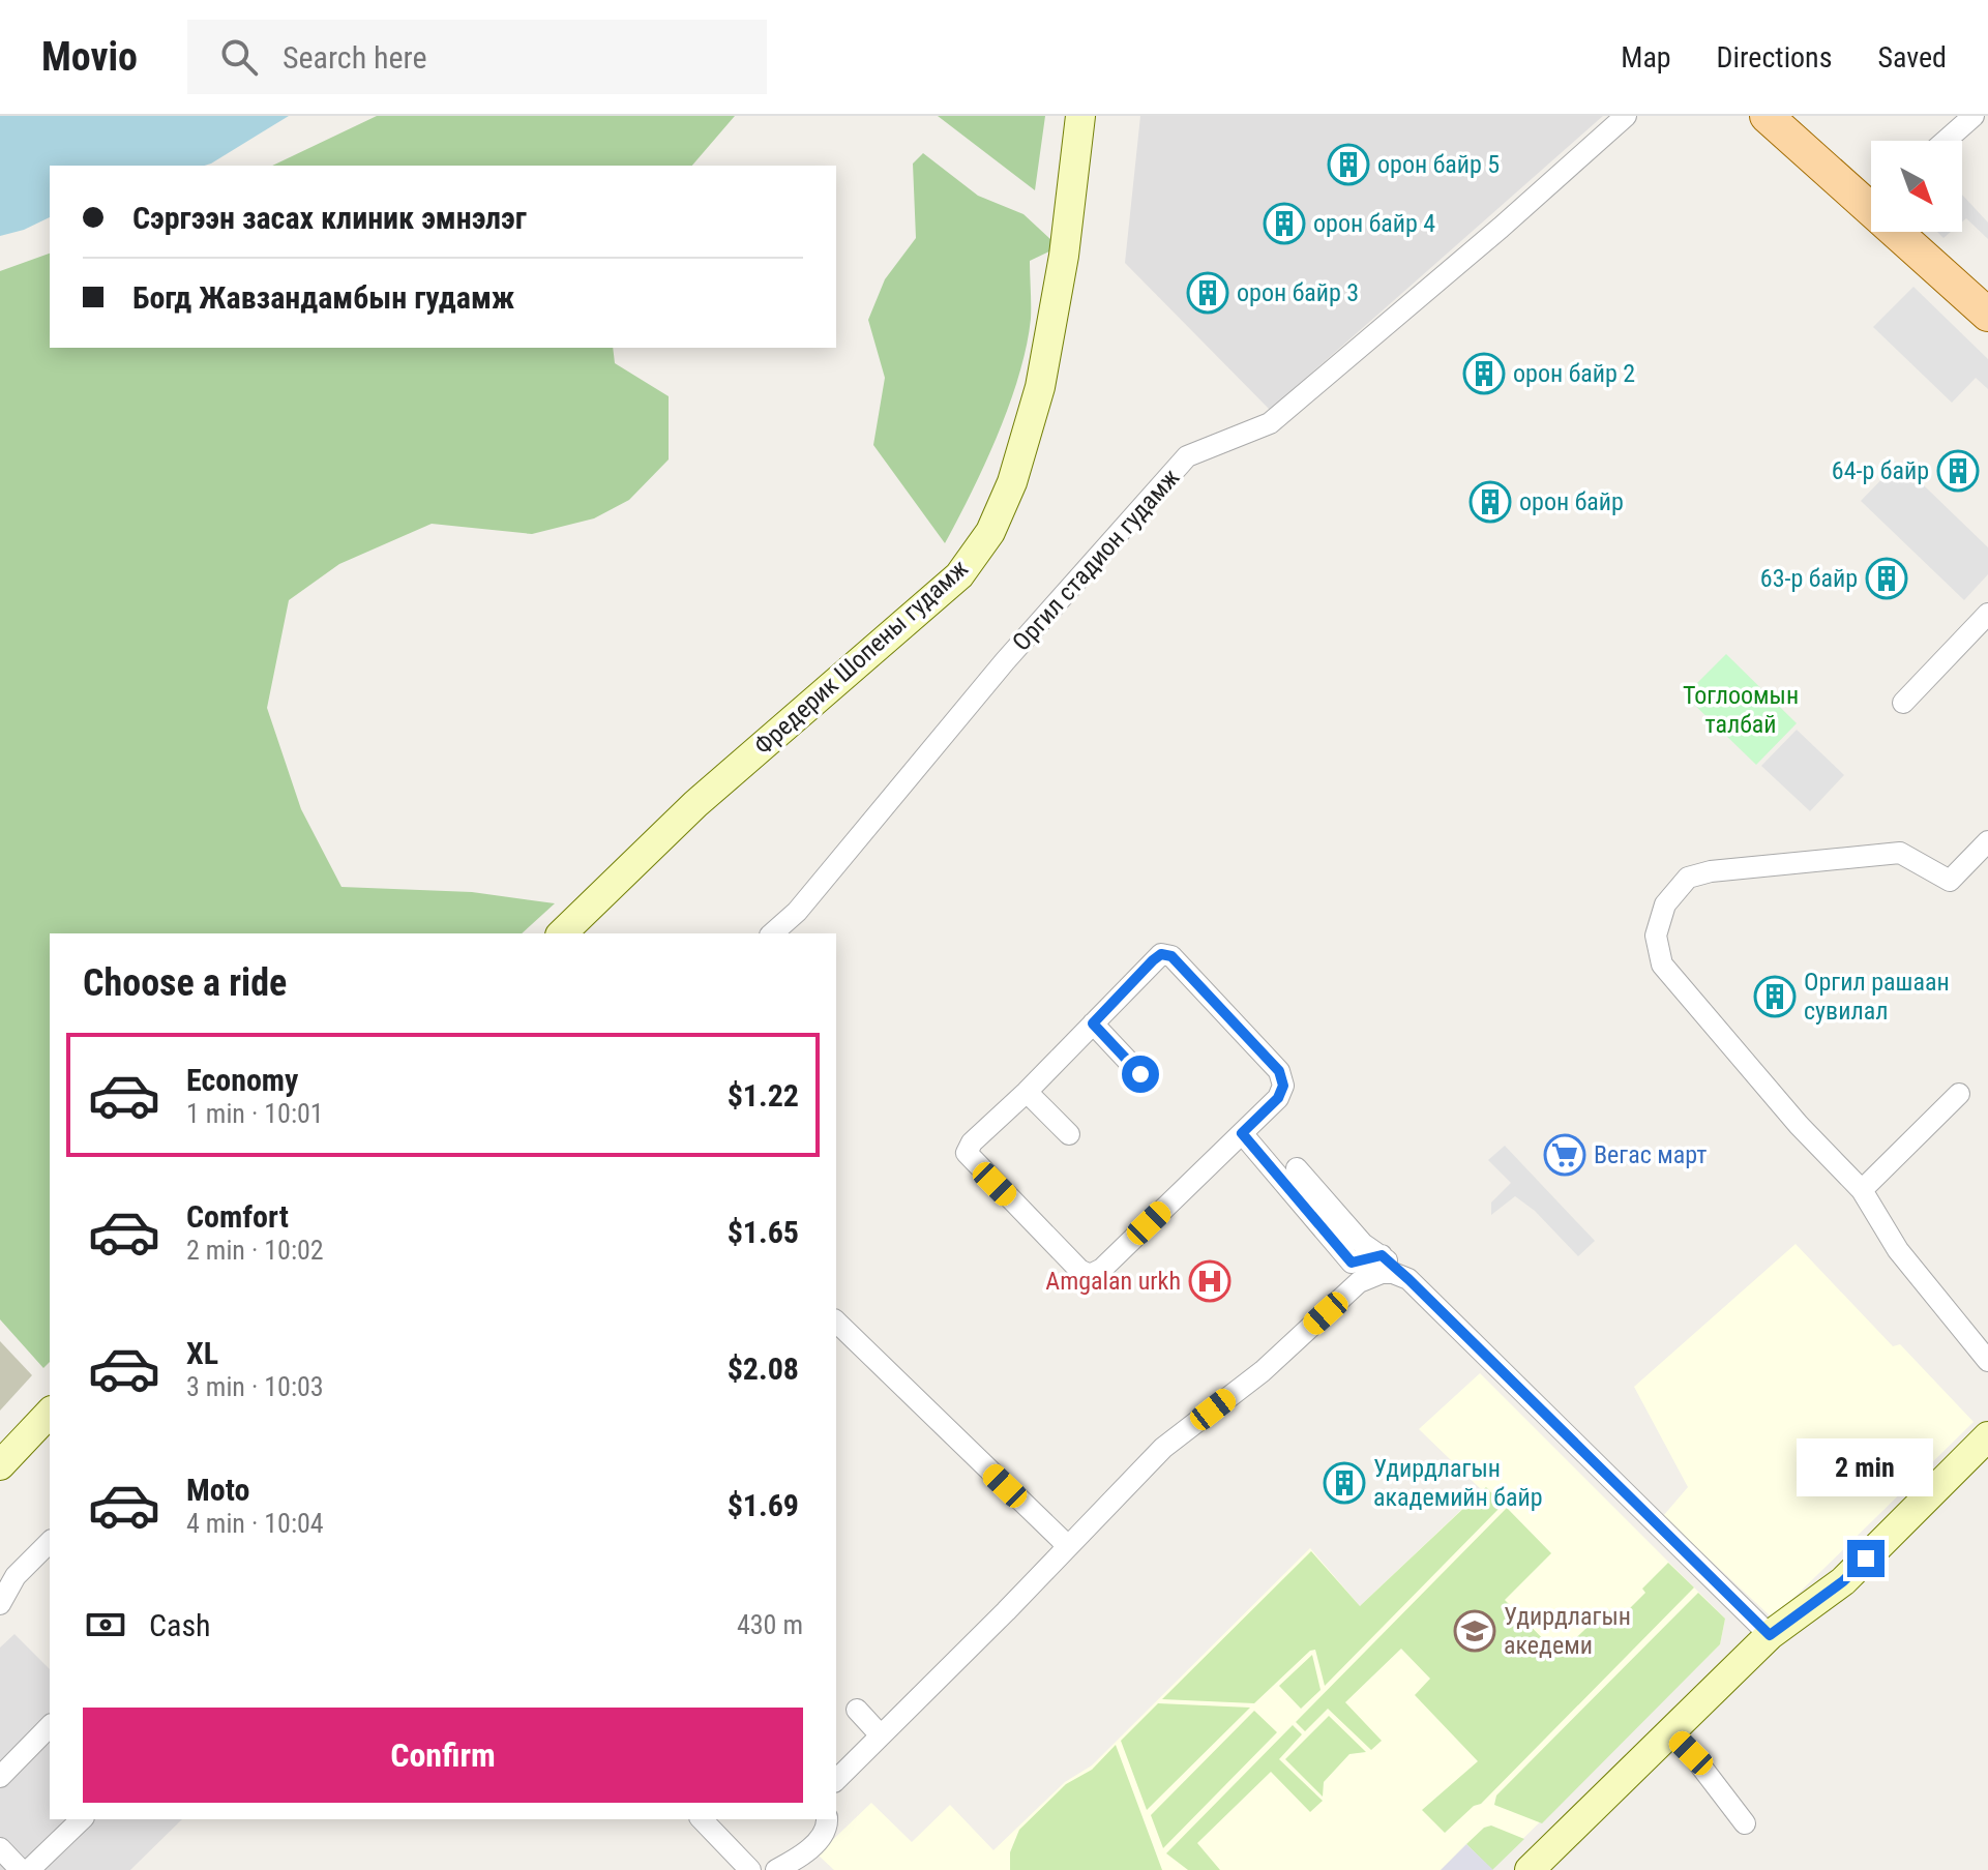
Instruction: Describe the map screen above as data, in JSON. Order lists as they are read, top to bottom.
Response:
{
  "streets": {
    "street": ["Оргил стадион гудамж", "Фредерик Шопены гудамж"]
  },
  "parks": ["Тоглоомын талбай"],
  "places": {
    "building": [
      "орон байр 5",
      "орон байр 4",
      "орон байр 3",
      "орон байр 2",
      "64-р байр",
      "орон байр",
      "63-р байр",
      "Оргил рашаан сувилал",
      "Удирдлагын академийн байр"
    ],
    "supermarket": ["Вегас март"],
    "hospital": ["Amgalan urkh"],
    "school or university": ["Удирдлагын акедеми"]
  },
  "north": "bottom right",
  "page": {
    "header": "Movio",
    "search": "Search here",
    "nav": ["Map", "Directions", "Saved"],
    "banner": ["Сэргээн засах клиник эмнэлэг", "Богд Жавзандамбын гудамж"],
    "heading": "Choose a ride",
    "list": [
      {
        "name": "Economy",
        "note": "1 min · 10:01",
        "value": "$1.22"
      },
      {
        "name": "Comfort",
        "note": "2 min · 10:02",
        "value": "$1.65"
      },
      {
        "name": "XL",
        "note": "3 min · 10:03",
        "value": "$2.08"
      },
      {
        "name": "Moto",
        "note": "4 min · 10:04",
        "value": "$1.69"
      }
    ],
    "bubble": "2 min",
    "pay": ["Cash", "430 m"],
    "buttons": "Confirm"
  }
}
